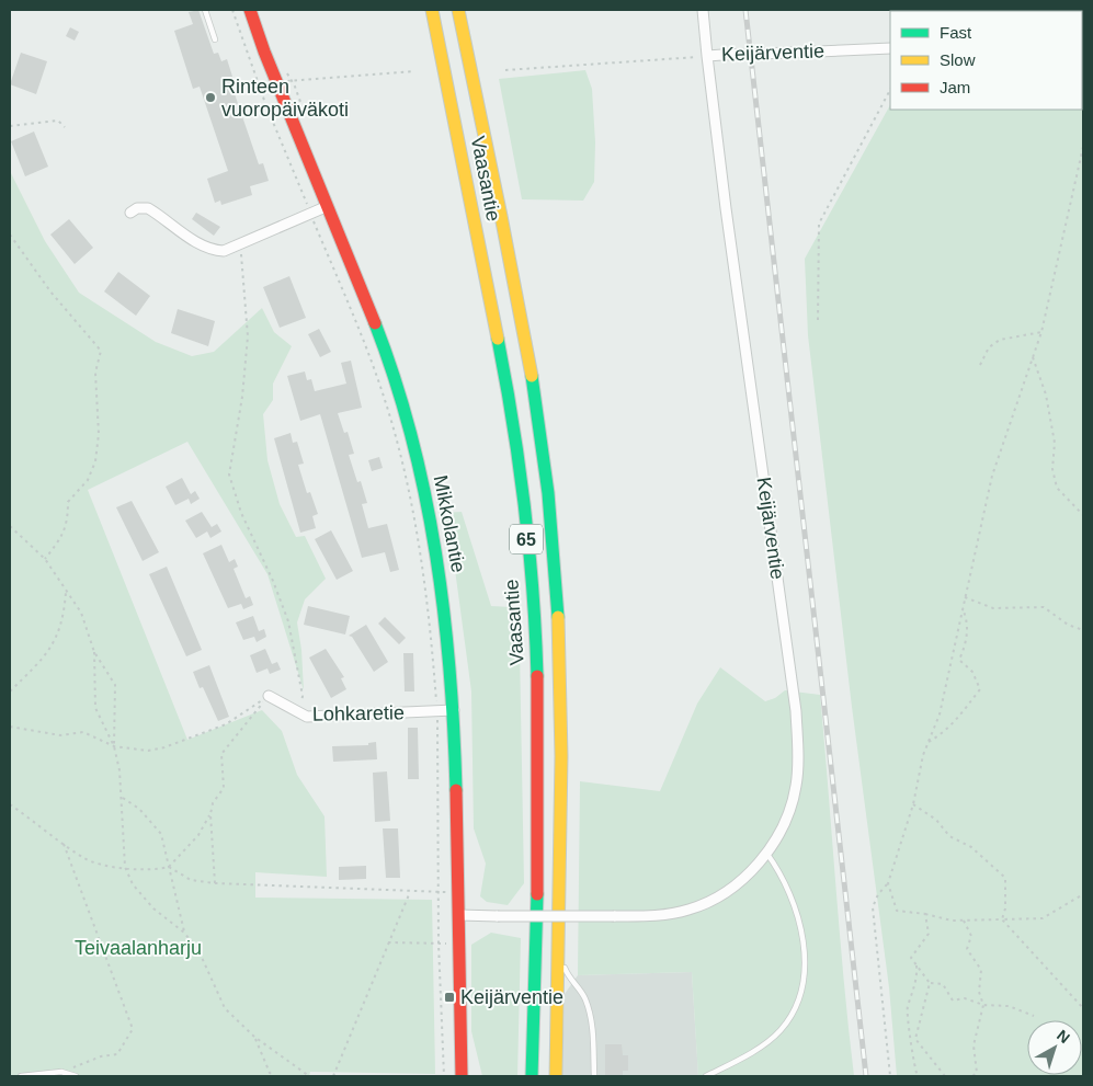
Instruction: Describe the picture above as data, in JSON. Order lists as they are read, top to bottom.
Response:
{
  "streets": {
    "main road": ["Vaasantie", "Mikkolantie", "65"],
    "street": ["Keijärventie", "Lohkaretie"]
  },
  "crossings": [
    ["Keijärventie", "Mikkolantie"],
    ["Mikkolantie", "Lohkaretie"]
  ],
  "parks": ["Teivaalanharju"],
  "places": {
    "other": ["Rinteen vuoropäiväkoti"],
    "transit": ["Keijärventie"]
  },
  "legend": ["Fast", "Slow", "Jam"],
  "north": "top right"
}
